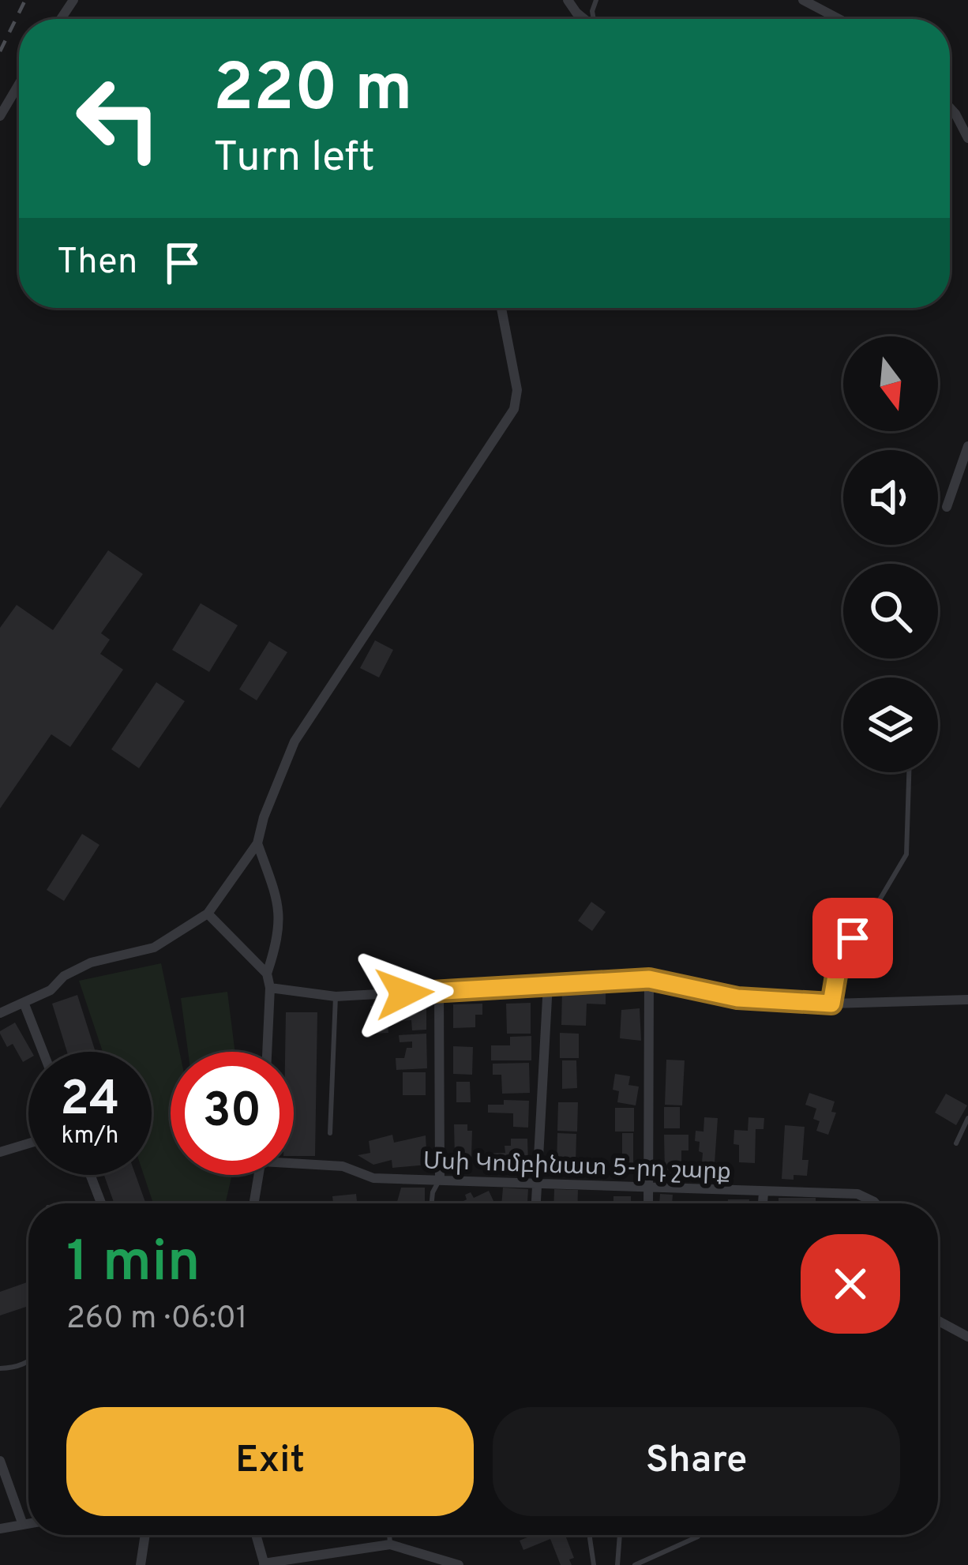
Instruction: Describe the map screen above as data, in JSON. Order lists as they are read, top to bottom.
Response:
{
  "streets": {
    "street": ["Մսի Կոմբինատ 5-րդ շարք"]
  },
  "north": "bottom",
  "page": {
    "turn": ["220 m", "Turn left"],
    "then": "Then",
    "speed": "24 km/h",
    "limit": "30",
    "heading": ["1 min", "260 m · 06:01"],
    "buttons": ["Exit", "Share"]
  }
}
